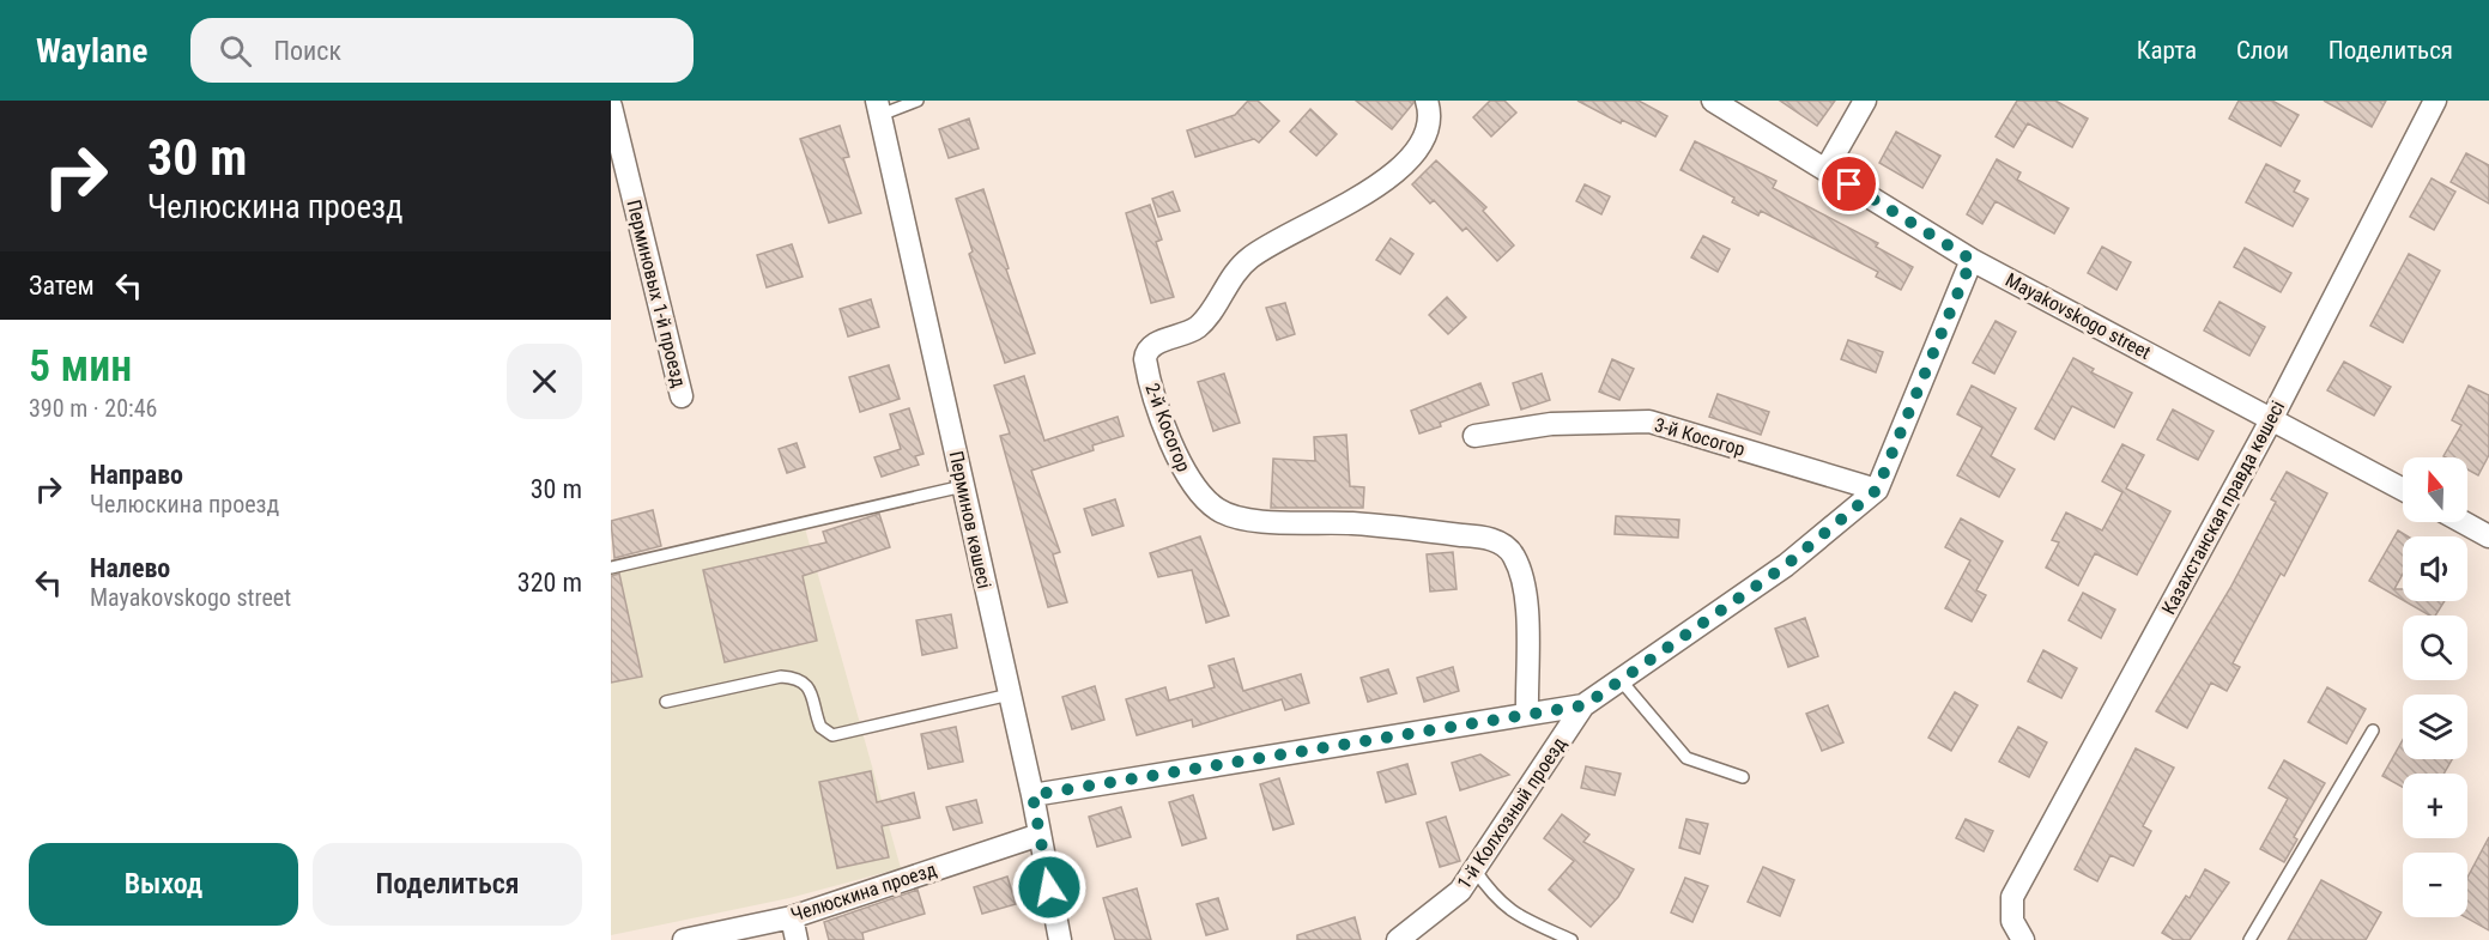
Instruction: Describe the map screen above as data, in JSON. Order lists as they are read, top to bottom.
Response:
{
  "streets": {
    "street": [
      "Перминовых 1-й проезд",
      "Mayakovskogo street",
      "2-й Косогор",
      "3-й Косогор",
      "Казахстанская правда көшесі",
      "Перминов көшесі",
      "1-й Колхозный проезд",
      "Челюскина проезд"
    ]
  },
  "crossings": [
    ["Mayakovskogo street", "Казахстанская правда көшесі"],
    ["Перминов көшесі", "Челюскина проезд"]
  ],
  "north": "top",
  "page": {
    "header": "Waylane",
    "search": "Поиск",
    "nav": ["Карта", "Слои", "Поделиться"],
    "turn": ["30 m", "Челюскина проезд"],
    "then": "Затем",
    "heading": ["5 мин", "390 m · 20:46"],
    "list": [
      {
        "name": "Направо",
        "note": "Челюскина проезд",
        "value": "30 m"
      },
      {
        "name": "Налево",
        "note": "Mayakovskogo street",
        "value": "320 m"
      }
    ],
    "map_buttons": ["+", "−"],
    "buttons": ["Выход", "Поделиться"]
  }
}
